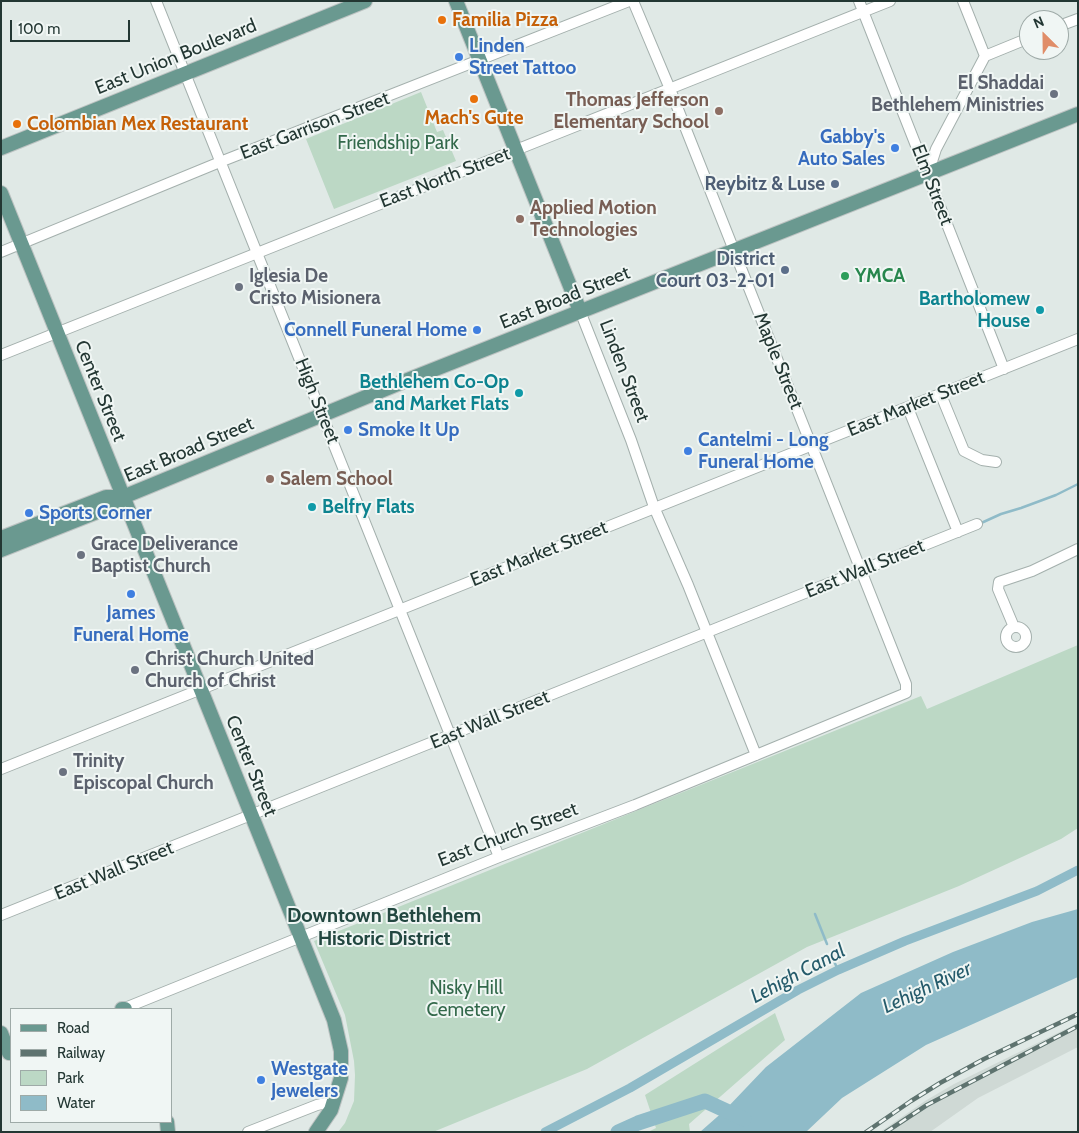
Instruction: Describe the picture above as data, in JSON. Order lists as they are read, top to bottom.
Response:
{
  "streets": {
    "main road": [
      "East Union Boulevard",
      "East Broad Street",
      "Linden Street",
      "Center Street"
    ],
    "street": [
      "East Garrison Street",
      "East North Street",
      "Elm Street",
      "Maple Street",
      "High Street",
      "East Market Street",
      "East Wall Street",
      "East Church Street"
    ]
  },
  "crossings": [
    ["East Union Boulevard", "High Street"],
    ["East Garrison Street", "Maple Street"],
    ["East Garrison Street", "Linden Street"],
    ["East Garrison Street", "Center Street"],
    ["East Garrison Street", "High Street"],
    ["East North Street", "Elm Street"],
    ["East North Street", "Maple Street"],
    ["East North Street", "Linden Street"],
    ["East North Street", "Center Street"],
    ["East North Street", "High Street"],
    ["Elm Street", "East Broad Street"],
    ["Elm Street", "East Market Street"],
    ["East Broad Street", "Maple Street"],
    ["East Broad Street", "Linden Street"],
    ["East Broad Street", "Center Street"],
    ["East Broad Street", "High Street"],
    ["Maple Street", "East Market Street"],
    ["Maple Street", "East Wall Street"],
    ["Maple Street", "East Church Street"],
    ["Linden Street", "East Market Street"],
    ["Linden Street", "East Wall Street"],
    ["Linden Street", "East Church Street"],
    ["Center Street", "East Market Street"],
    ["Center Street", "East Wall Street"],
    ["Center Street", "East Church Street"],
    ["High Street", "East Market Street"],
    ["High Street", "East Wall Street"],
    ["High Street", "East Church Street"]
  ],
  "districts": ["Downtown Bethlehem Historic District"],
  "water": ["Lehigh Canal", "Lehigh River"],
  "parks": ["Friendship Park", "Nisky Hill Cemetery"],
  "places": [
    "Familia Pizza",
    "Linden Street Tattoo",
    "El Shaddai Bethlehem Ministries",
    "Mach's Gute",
    "Thomas Jefferson Elementary School",
    "Colombian Mex Restaurant",
    "Gabby's Auto Sales",
    "Reybitz & Luse",
    "Applied Motion Technologies",
    "District Court 03-2-01",
    "YMCA",
    "Iglesia De Cristo Misionera",
    "Bartholomew House",
    "Connell Funeral Home",
    "Bethlehem Co-Op and Market Flats",
    "Smoke It Up",
    "Cantelmi - Long Funeral Home",
    "Salem School",
    "Belfry Flats",
    "Sports Corner",
    "Grace Deliverance Baptist Church",
    "James Funeral Home",
    "Christ Church United Church of Christ",
    "Trinity Episcopal Church",
    "Westgate Jewelers"
  ],
  "legend": [
    "Road",
    "Railway",
    "Park",
    "Water"
  ],
  "scale_bar": "100 m",
  "north": "top left"
}
